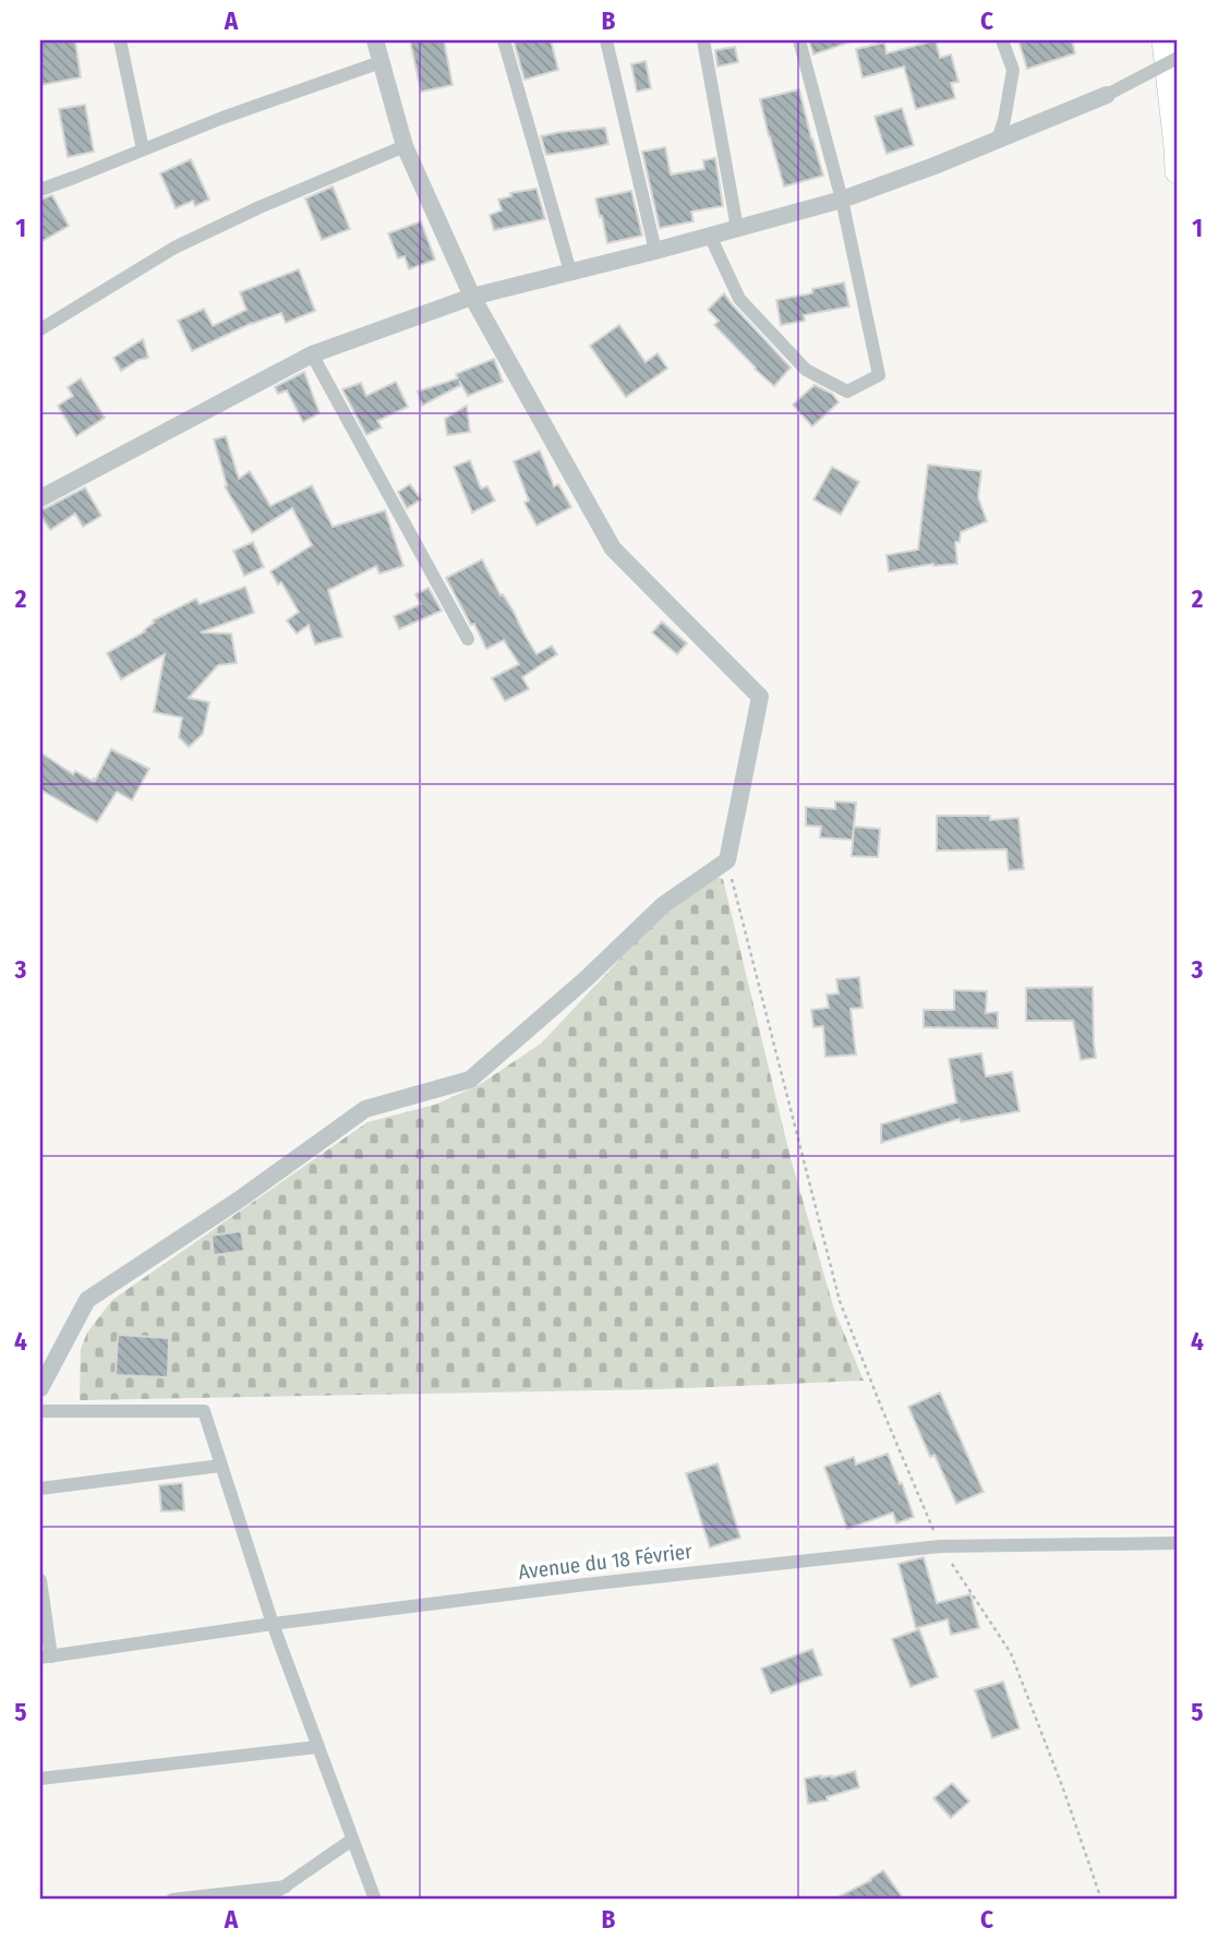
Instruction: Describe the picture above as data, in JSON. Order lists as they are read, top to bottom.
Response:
{
  "streets": {
    "street": ["Avenue du 18 Février"]
  },
  "grid": {
    "columns": ["A", "B", "C"],
    "rows": [
      "1",
      "2",
      "3",
      "4",
      "5"
    ]
  }
}
